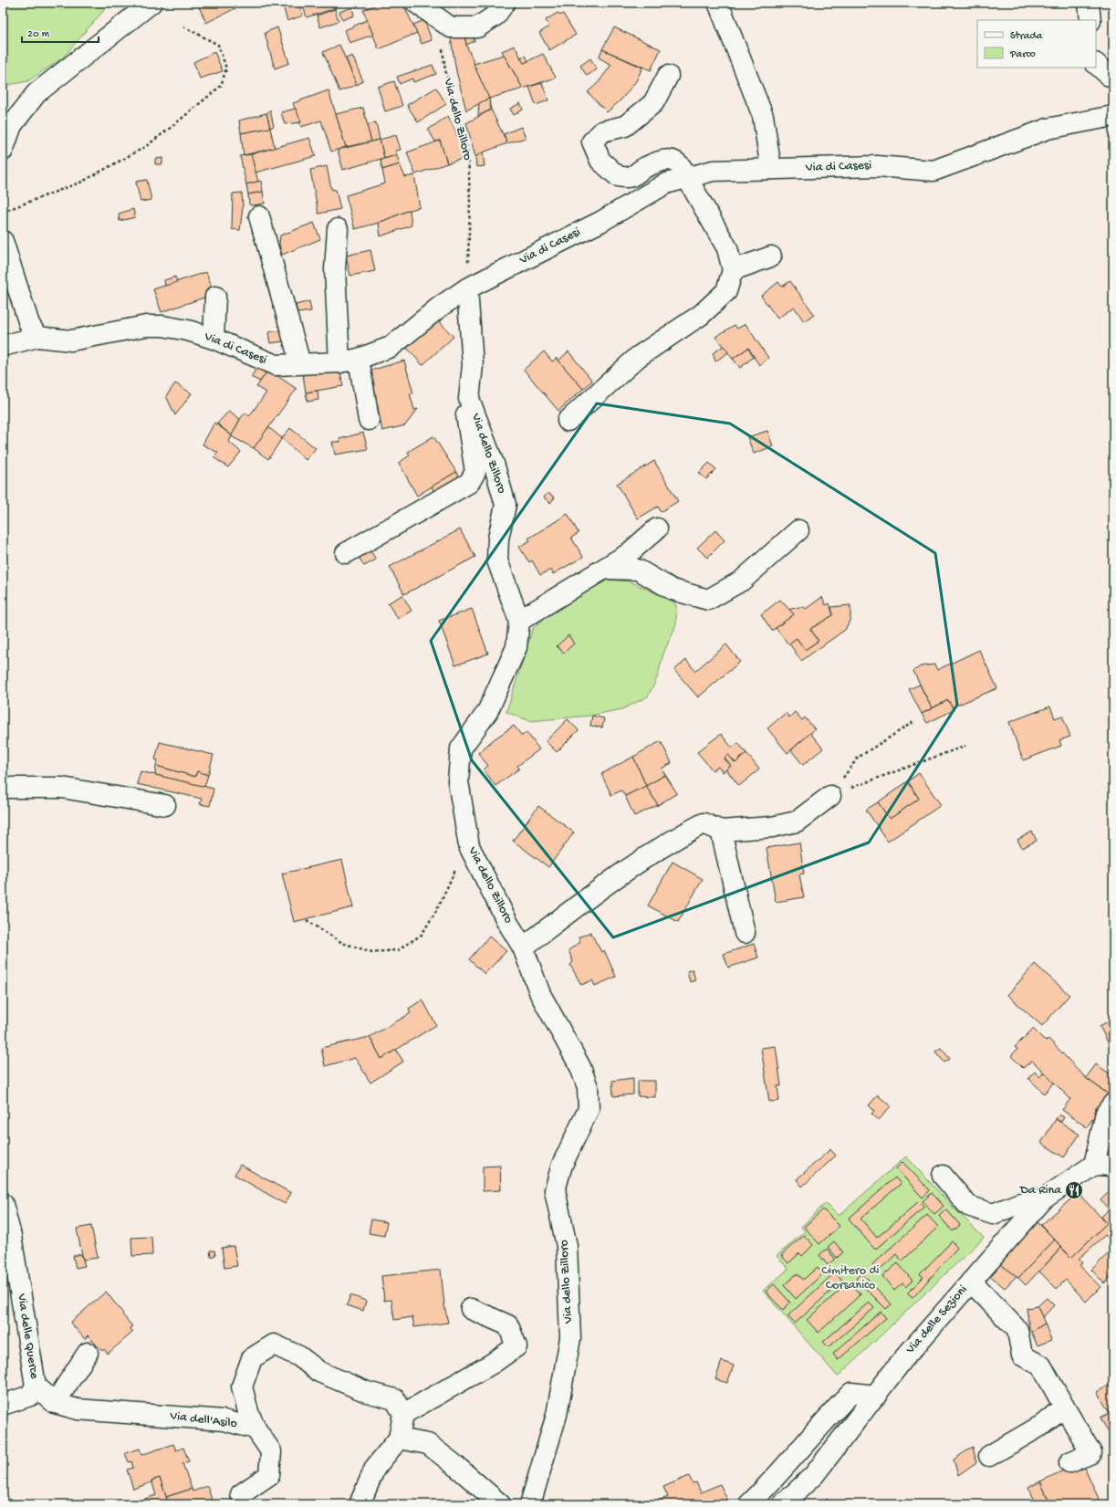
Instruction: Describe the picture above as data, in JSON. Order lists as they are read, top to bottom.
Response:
{
  "streets": {
    "street": [
      "Via dello Zilloro",
      "Via di Casesi",
      "Via delle Sezioni",
      "Via delle Querce",
      "Via dell'Asilo"
    ]
  },
  "crossings": [
    ["Via dello Zilloro", "Via di Casesi"],
    ["Via delle Querce", "Via dell'Asilo"]
  ],
  "parks": ["Cimitero di Corsanico"],
  "places": {
    "restaurant": ["Da Rina"]
  },
  "legend": ["Strada", "Parco"],
  "scale_bar": "20 m"
}
